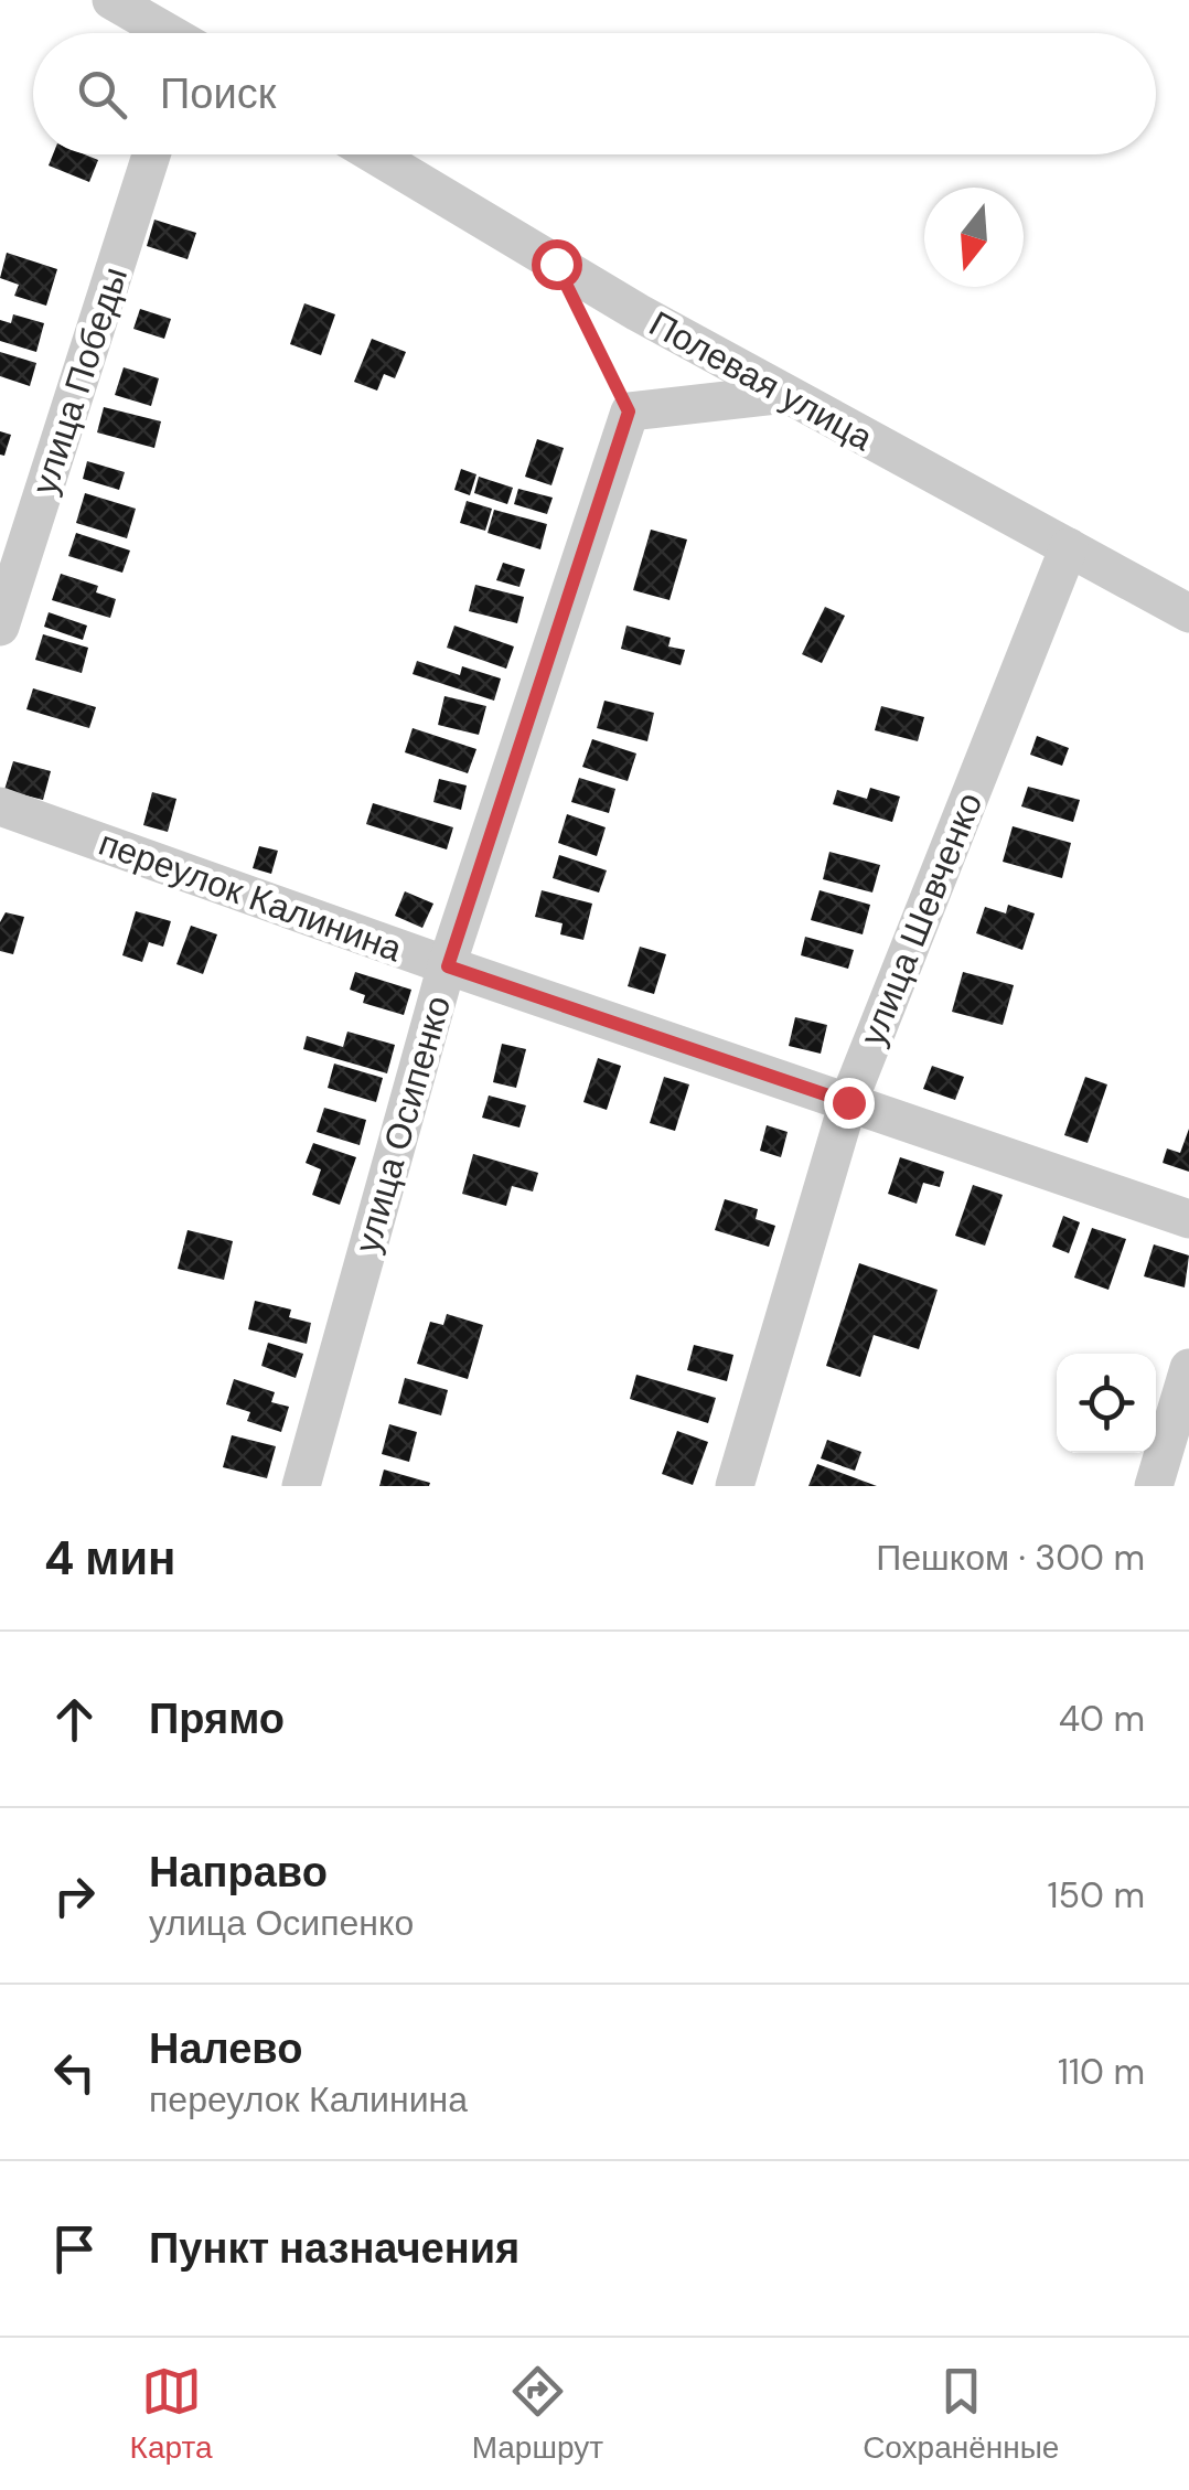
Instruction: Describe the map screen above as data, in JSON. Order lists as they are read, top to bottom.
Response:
{
  "streets": {
    "street": [
      "улица Победы",
      "Полевая улица",
      "переулок Калинина",
      "улица Шевченко",
      "улица Осипенко"
    ]
  },
  "crossings": [
    ["Полевая улица", "улица Шевченко"],
    ["переулок Калинина", "улица Шевченко"],
    ["переулок Калинина", "улица Осипенко"]
  ],
  "north": "bottom",
  "page": {
    "search": "Поиск",
    "heading": ["4 мин", "Пешком · 300 m"],
    "list": [
      ["Прямо", "40 m"],
      ["Направо", "улица Осипенко", "150 m"],
      ["Налево", "переулок Калинина", "110 m"],
      "Пункт назначения"
    ],
    "nav": ["Карта", "Маршрут", "Сохранённые"]
  }
}
